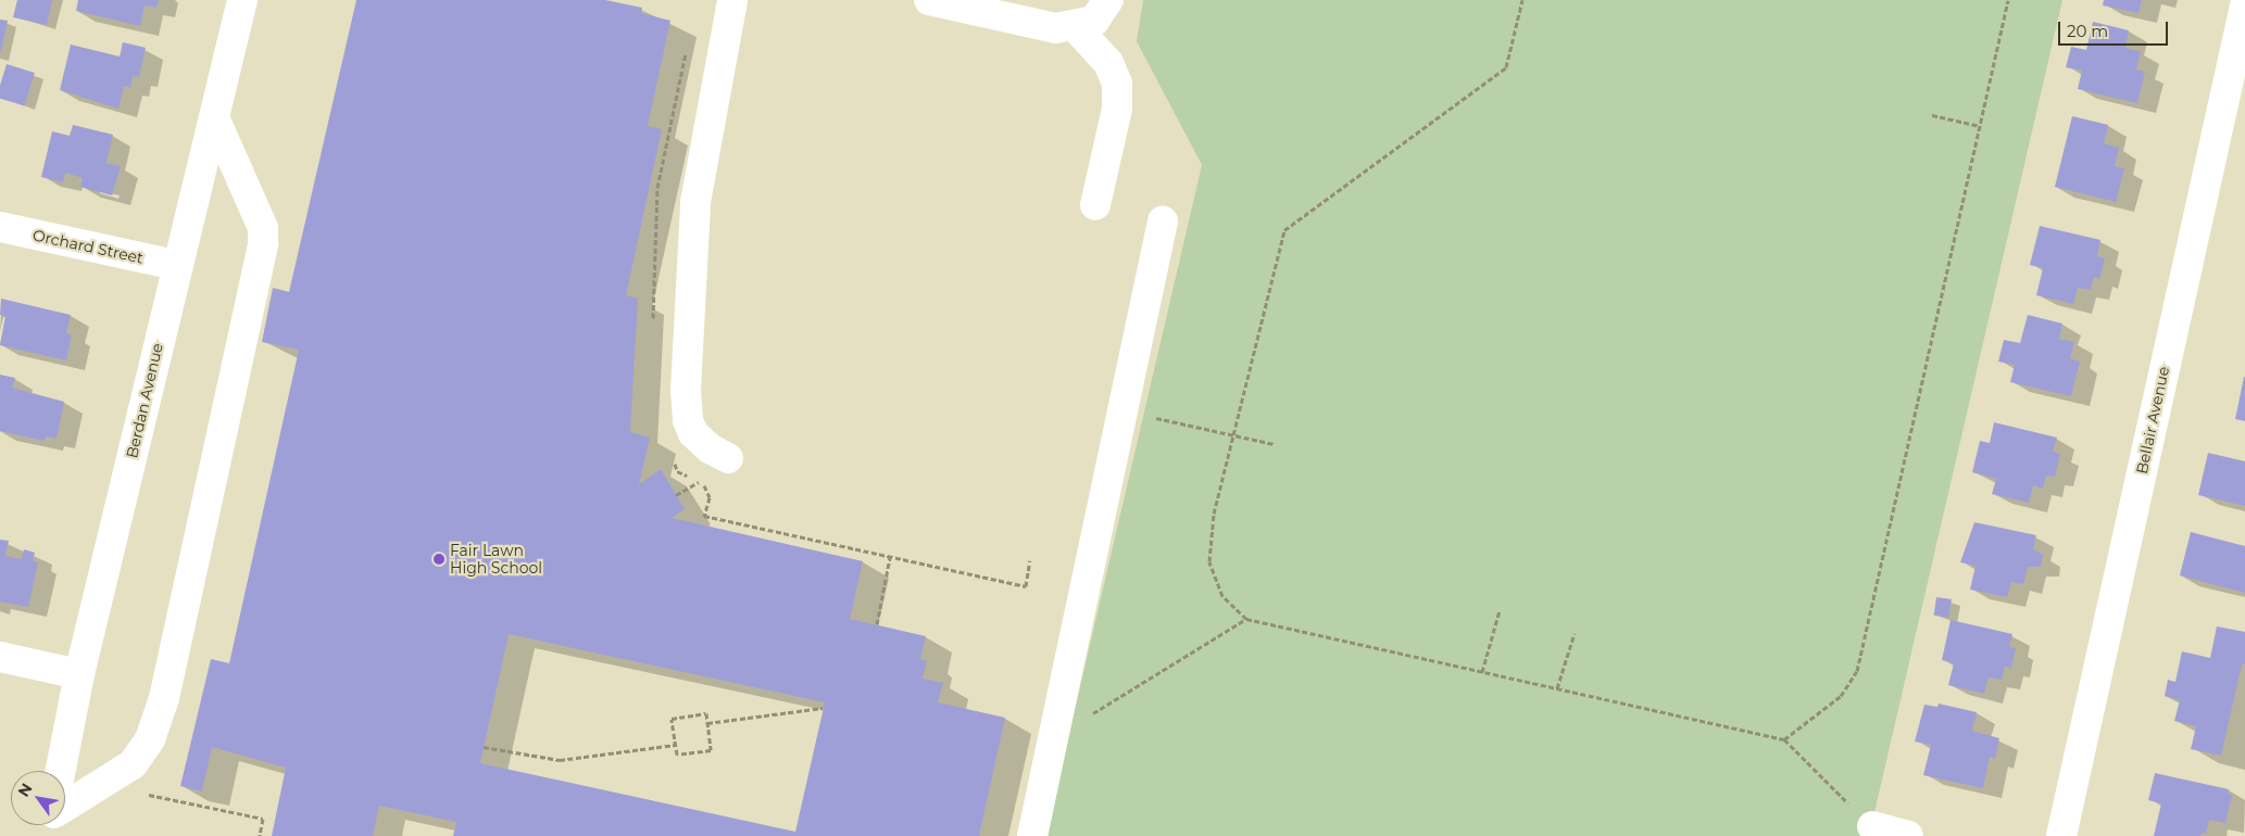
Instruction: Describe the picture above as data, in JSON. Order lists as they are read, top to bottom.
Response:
{
  "streets": {
    "street": ["Orchard Street", "Berdan Avenue", "Bellair Avenue"]
  },
  "crossings": [
    ["Orchard Street", "Berdan Avenue"]
  ],
  "places": ["Fair Lawn High School"],
  "scale_bar": "20 m",
  "north": "top left"
}
